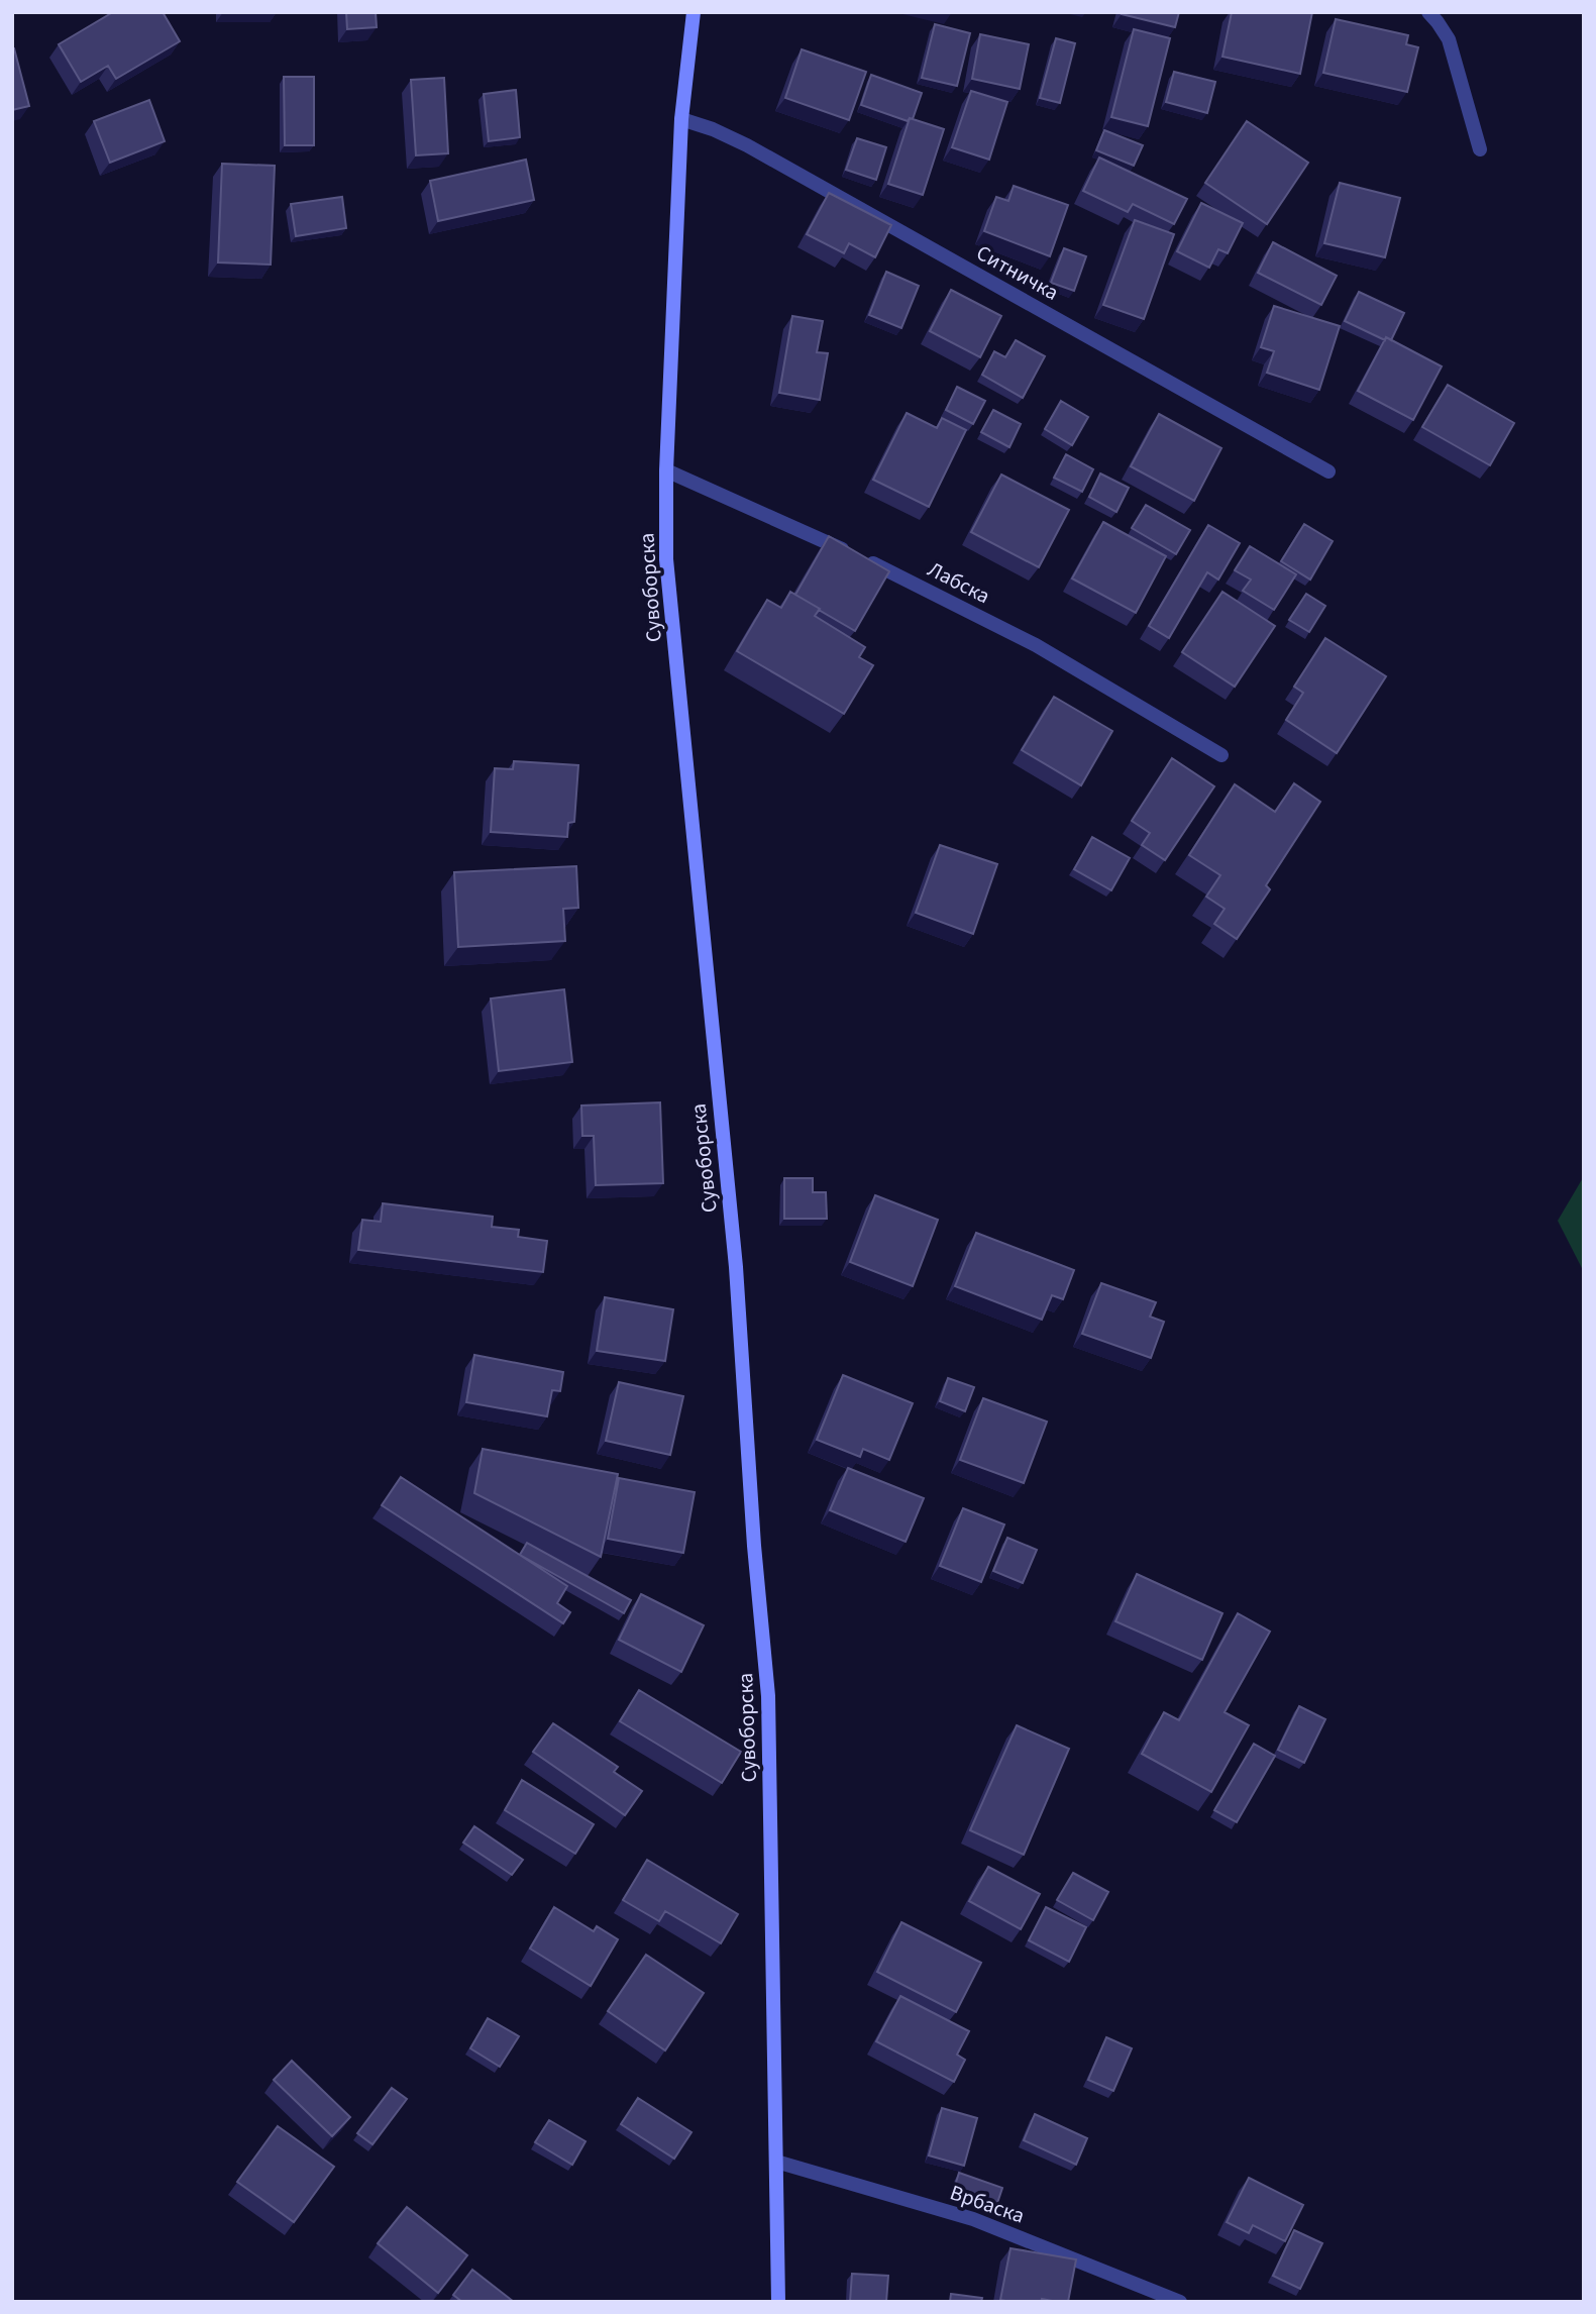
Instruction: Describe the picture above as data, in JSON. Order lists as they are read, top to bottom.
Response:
{
  "streets": {
    "main road": ["Сувоборска"],
    "street": ["Ситничка", "Лабска", "Врбаска"]
  },
  "crossings": [
    ["Ситничка", "Сувоборска"],
    ["Лабска", "Сувоборска"],
    ["Сувоборска", "Врбаска"]
  ]
}
